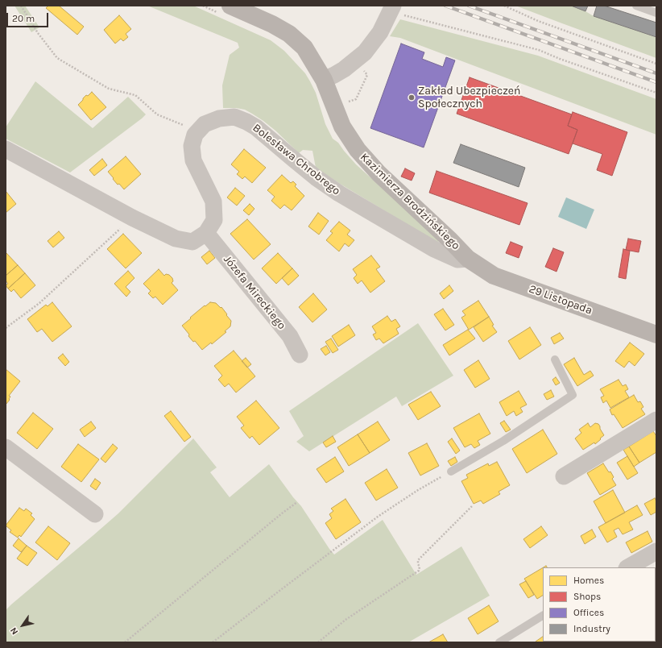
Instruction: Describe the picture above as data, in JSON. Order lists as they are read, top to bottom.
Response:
{
  "streets": {
    "street": [
      "Bolesława Chrobrego",
      "Kazimierza Brodzińskiego",
      "Józefa Mireckiego",
      "29 Listopada"
    ]
  },
  "crossings": [
    ["Bolesława Chrobrego", "Kazimierza Brodzińskiego"],
    ["Bolesława Chrobrego", "29 Listopada"],
    ["Kazimierza Brodzińskiego", "29 Listopada"]
  ],
  "places": ["Zakład Ubezpieczeń Społecznych"],
  "legend": [
    "Homes",
    "Shops",
    "Offices",
    "Industry"
  ],
  "scale_bar": "20 m",
  "north": "bottom left"
}
